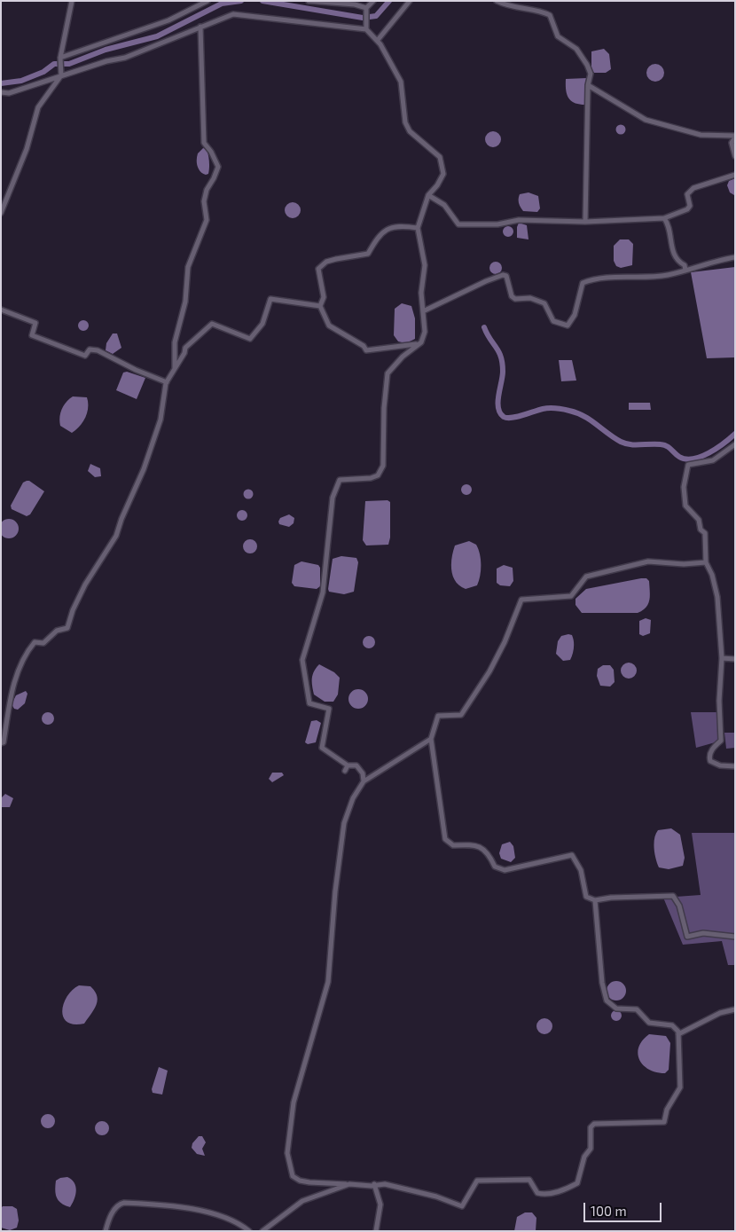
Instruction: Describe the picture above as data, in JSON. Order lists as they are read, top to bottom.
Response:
{
  "scale_bar": "100 m"
}
